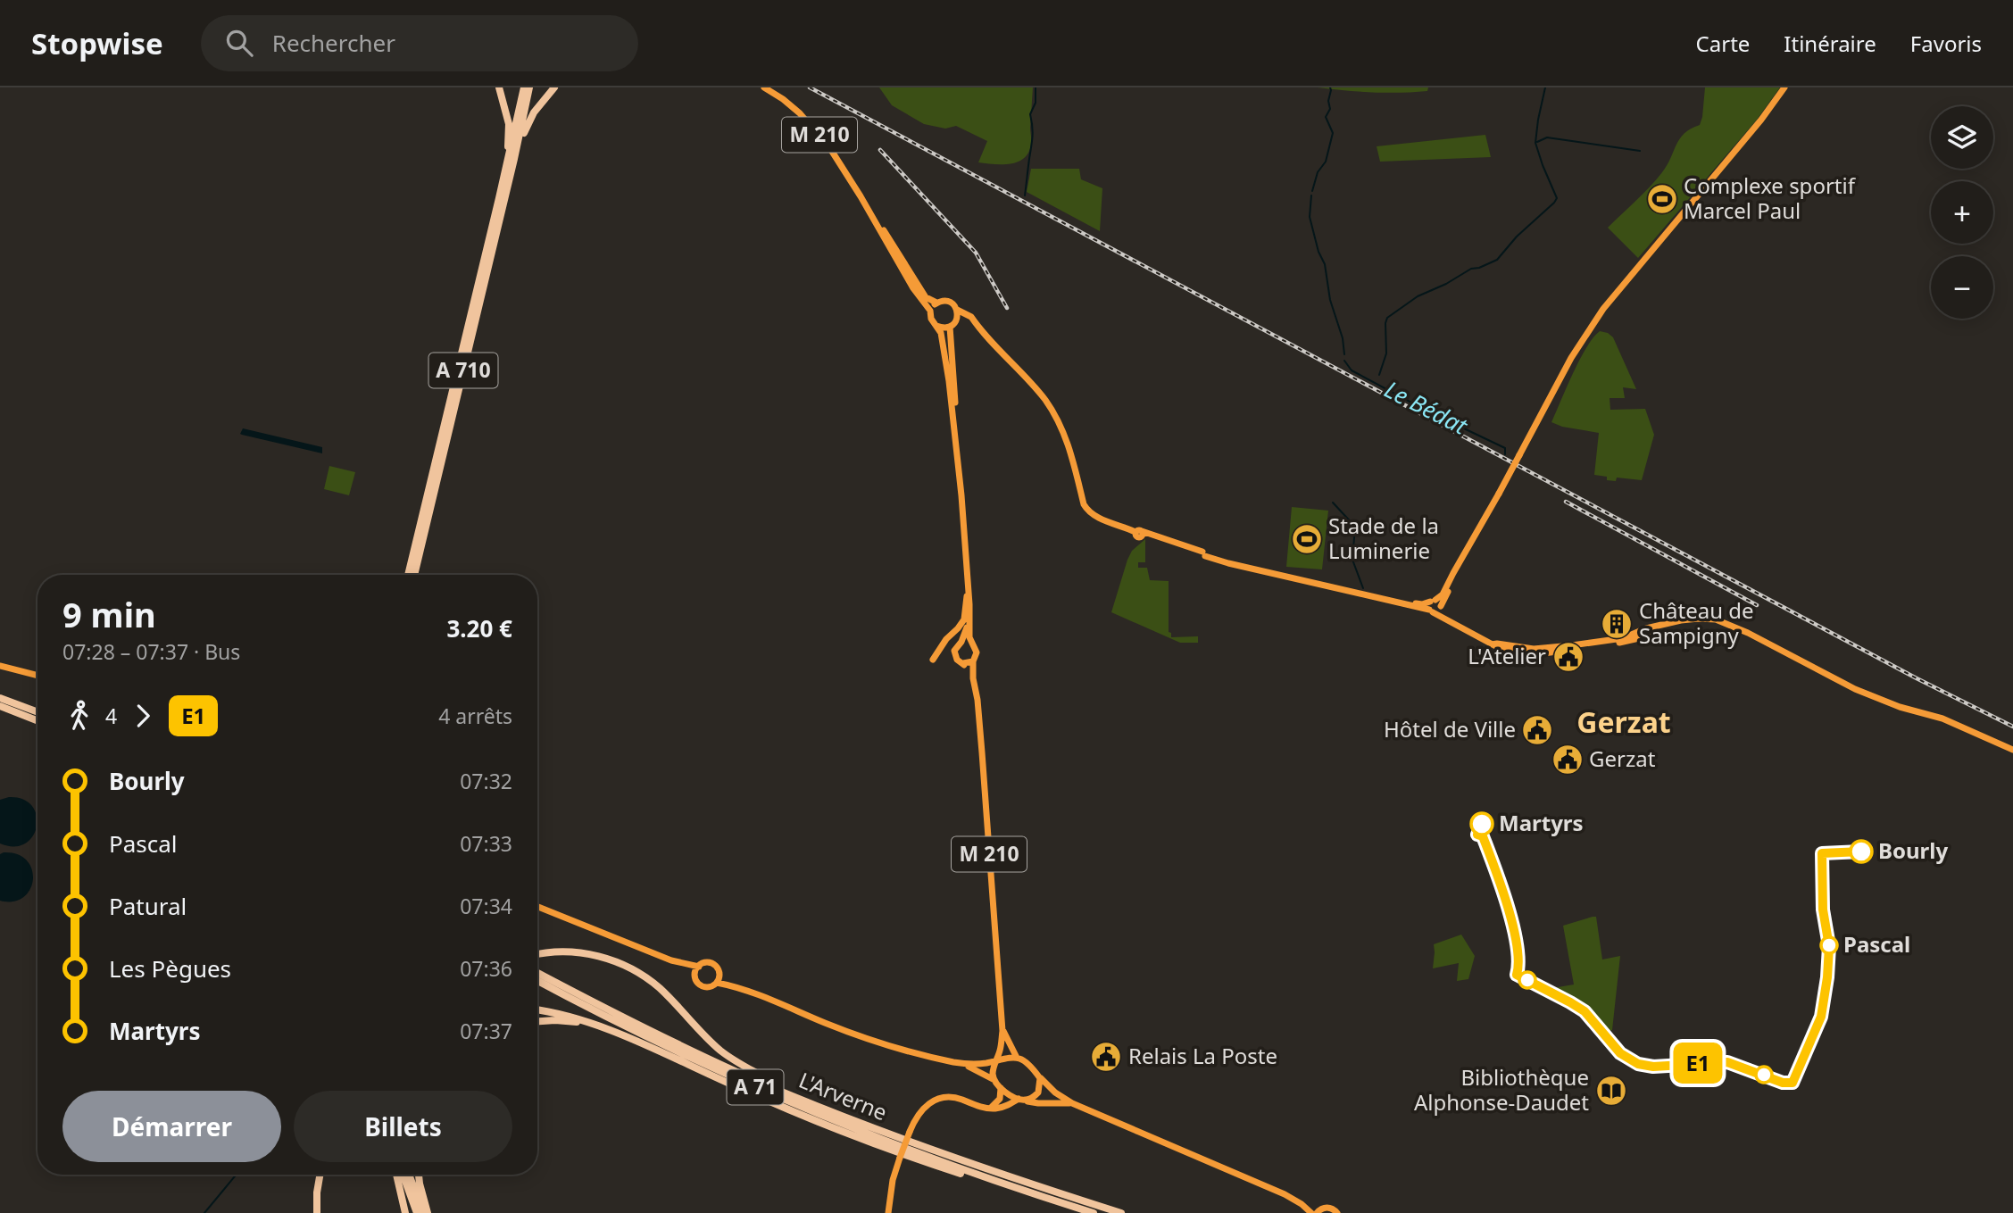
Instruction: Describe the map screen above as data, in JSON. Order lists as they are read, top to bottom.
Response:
{
  "streets": {
    "highway": ["A 710", "A 71", "L'Arverne"],
    "main road": ["M 210"]
  },
  "districts": ["Gerzat"],
  "water": ["Le Bédat"],
  "places": {
    "sports": ["Complexe sportif Marcel Paul", "Stade de la Luminerie"],
    "building": ["Château de Sampigny"],
    "public building": [
      "L'Atelier",
      "Hôtel de Ville",
      "Gerzat",
      "Relais La Poste"
    ],
    "other": ["Martyrs", "Bourly", "Pascal"],
    "library": ["Bibliothèque Alphonse-Daudet"]
  },
  "lines": ["bus line E1"],
  "page": {
    "header": "Stopwise",
    "search": "Rechercher",
    "nav": ["Carte", "Itinéraire", "Favoris"],
    "on_map": "E1",
    "map_buttons": ["+", "−"],
    "heading": ["9 min", "07:28 – 07:37 · Bus", "3.20 €"],
    "legs": ["4", "E1", "4 arrêts"],
    "list": [
      {
        "name": "Bourly",
        "value": "07:32"
      },
      {
        "name": "Pascal",
        "value": "07:33"
      },
      {
        "name": "Patural",
        "value": "07:34"
      },
      {
        "name": "Les Pègues",
        "value": "07:36"
      },
      {
        "name": "Martyrs",
        "value": "07:37"
      }
    ],
    "buttons": ["Démarrer", "Billets"]
  }
}
